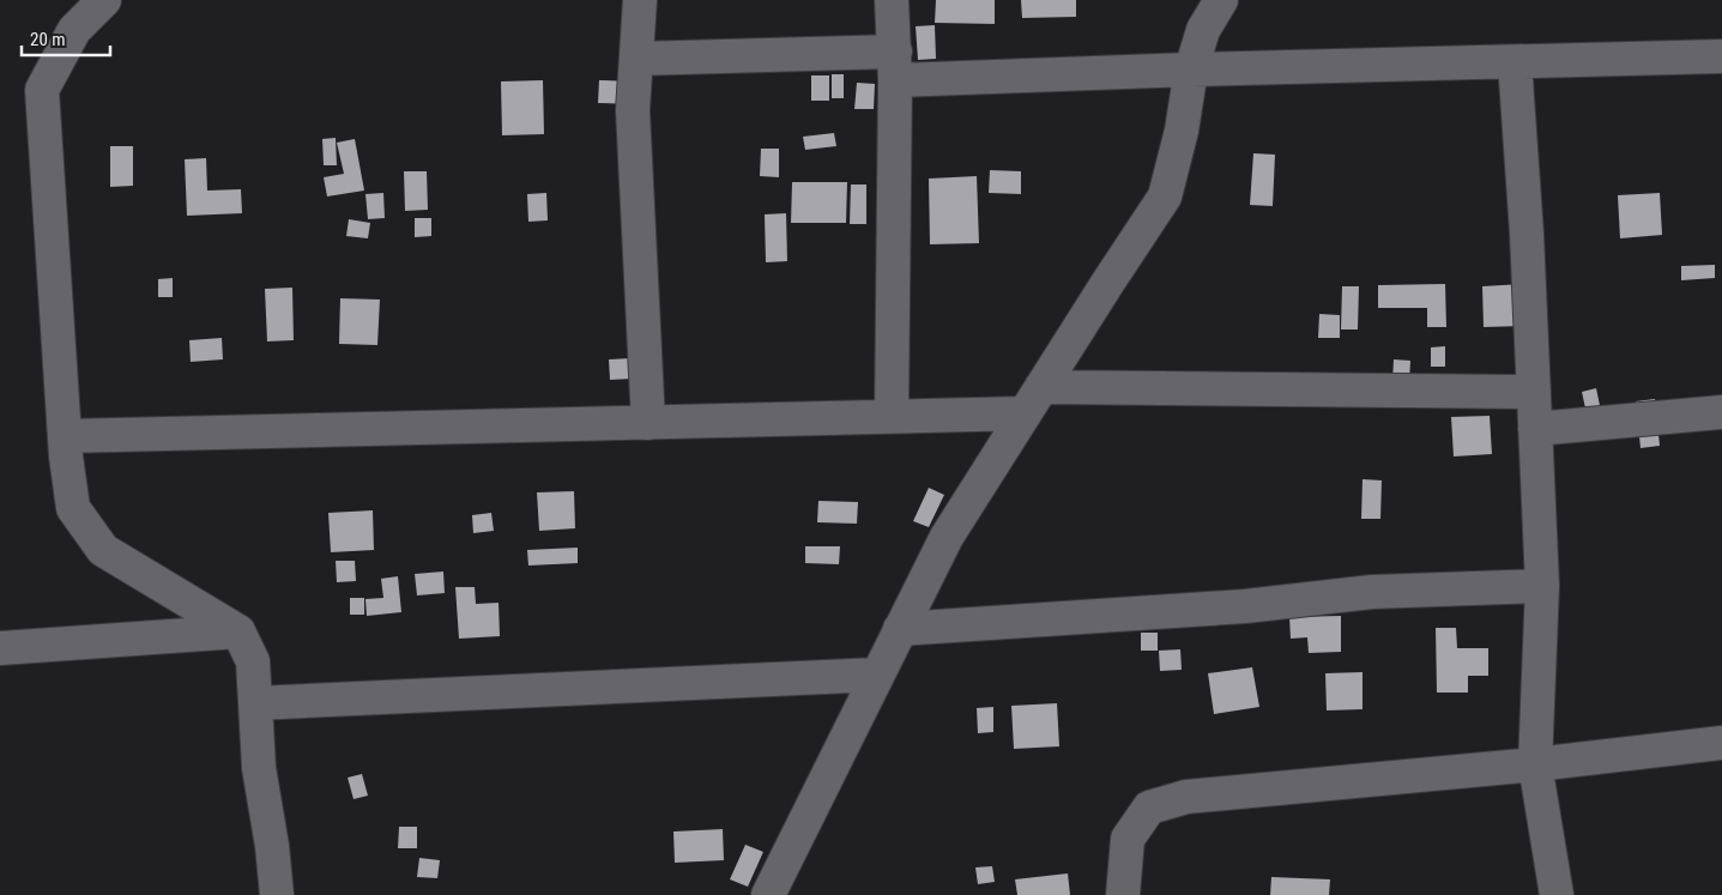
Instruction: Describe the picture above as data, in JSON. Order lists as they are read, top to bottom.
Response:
{
  "scale_bar": "20 m"
}
